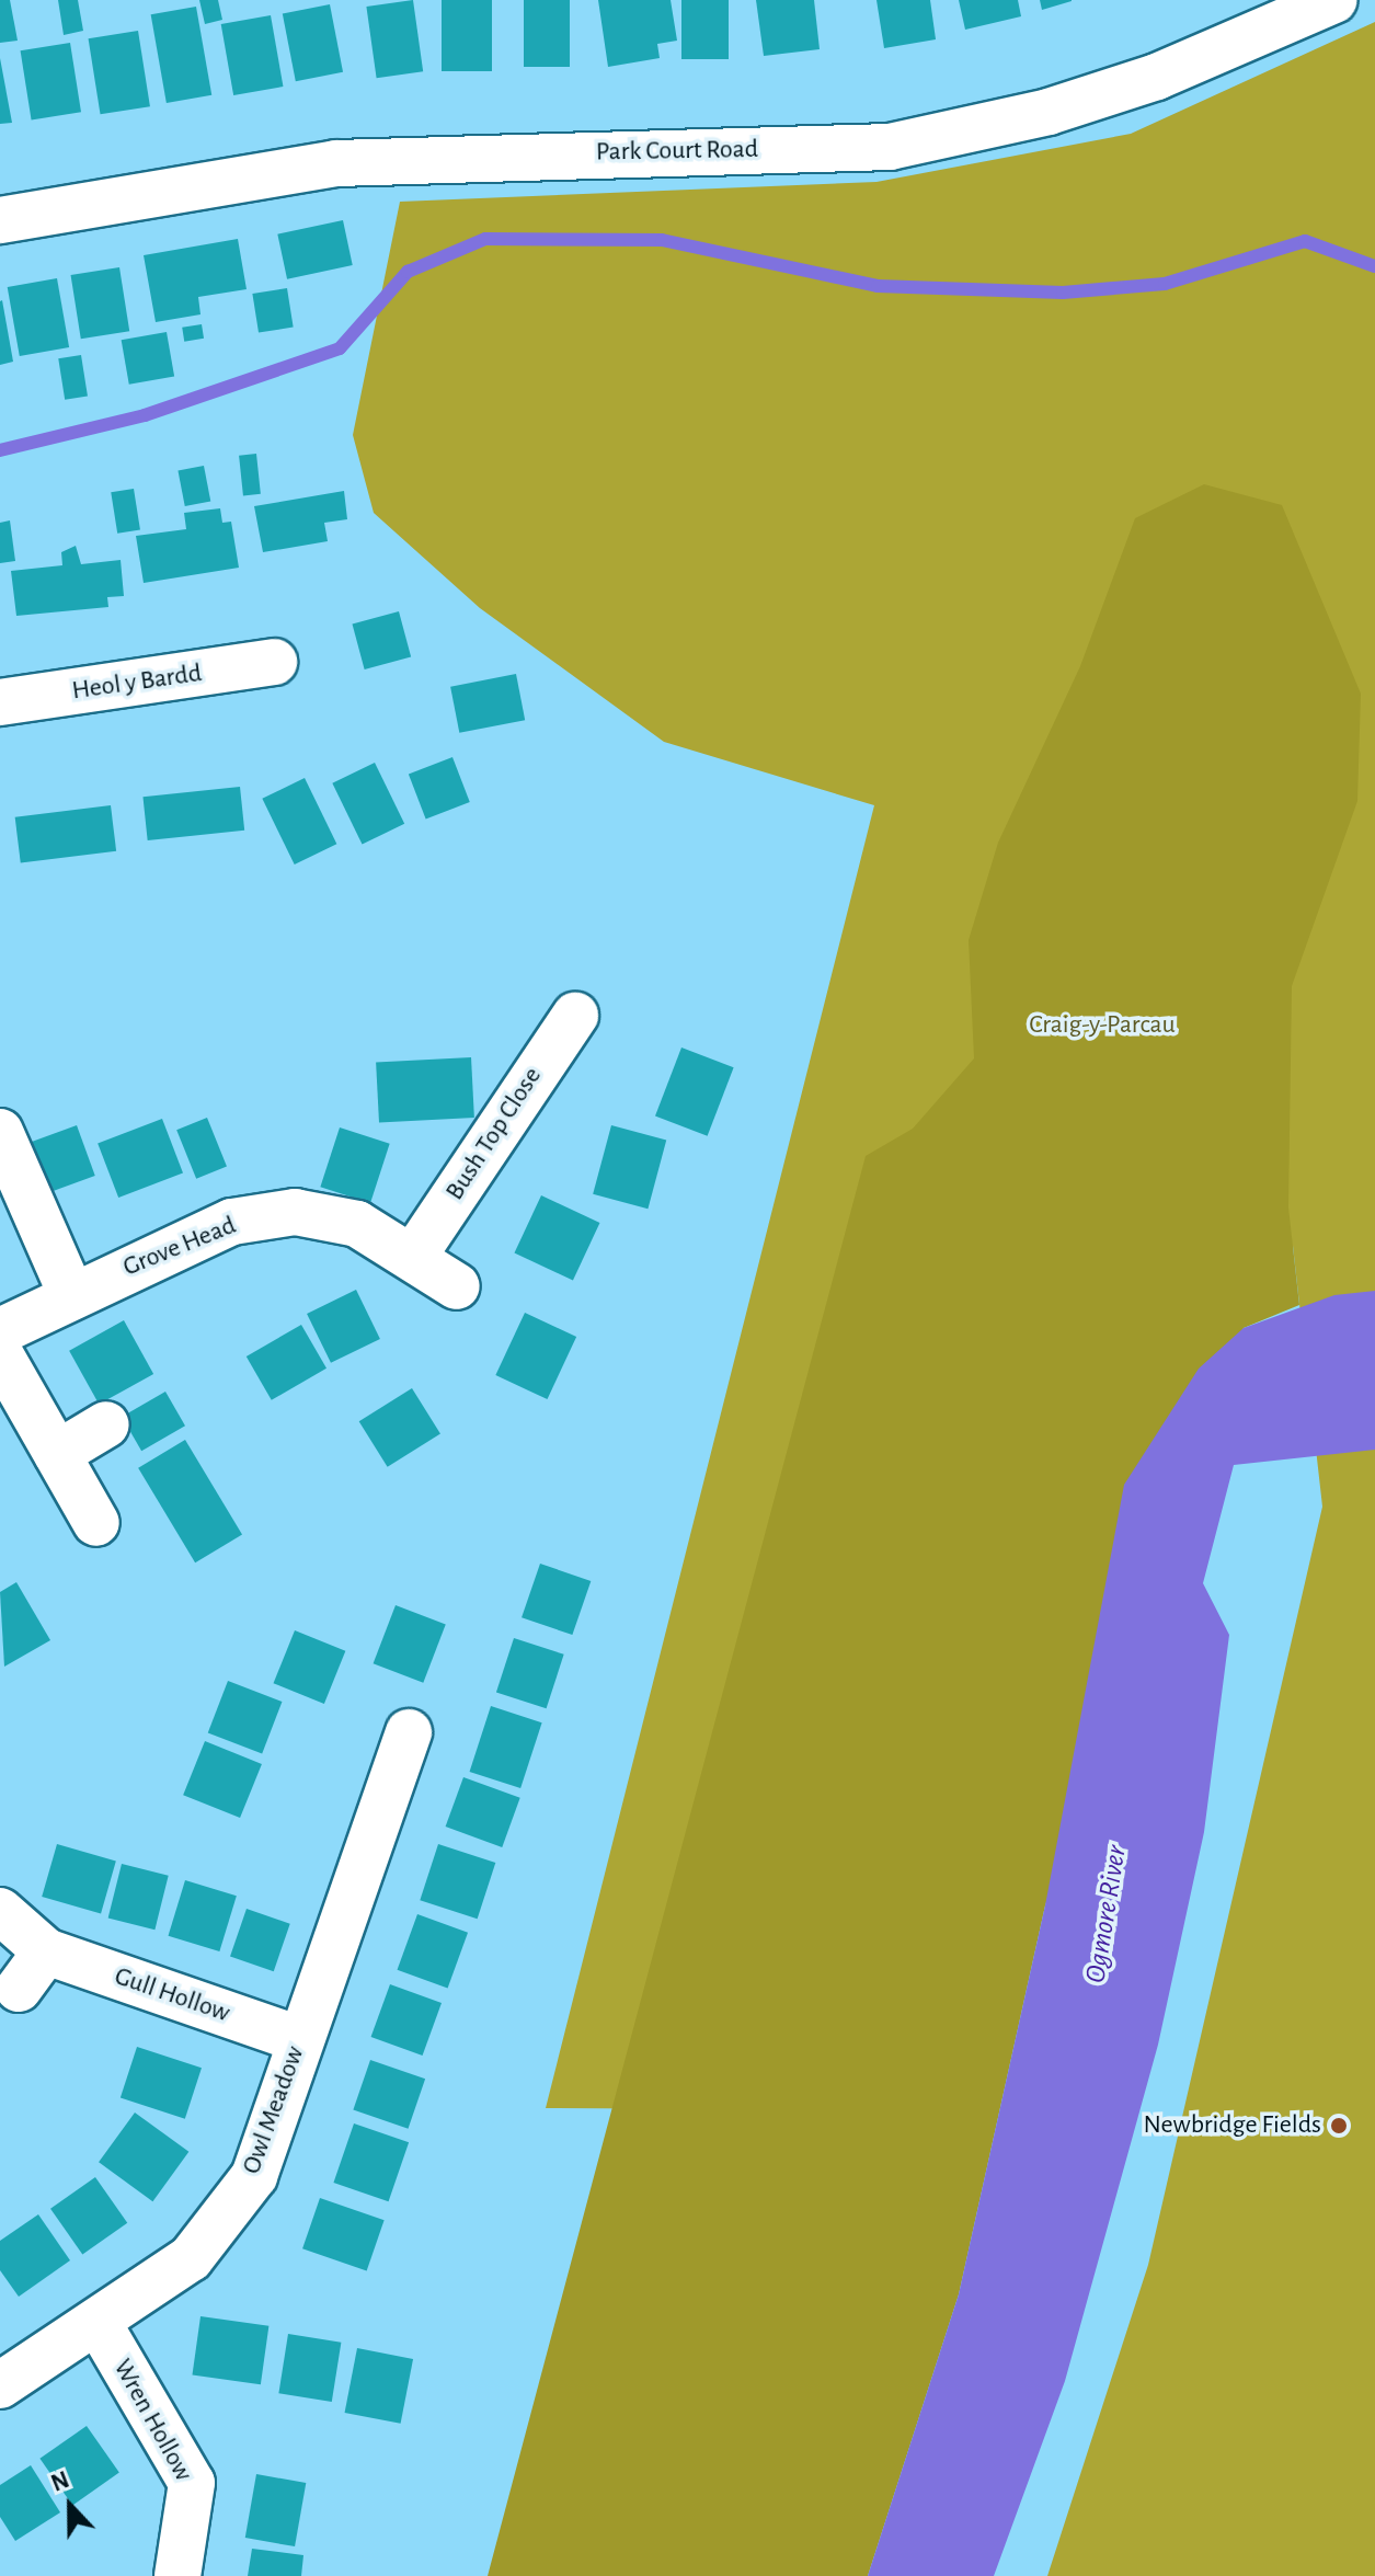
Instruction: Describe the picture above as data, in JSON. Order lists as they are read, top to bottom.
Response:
{
  "streets": {
    "street": [
      "Park Court Road",
      "Heol y Bardd",
      "Bush Top Close",
      "Grove Head",
      "Gull Hollow",
      "Owl Meadow",
      "Wren Hollow"
    ]
  },
  "crossings": [
    ["Bush Top Close", "Grove Head"],
    ["Gull Hollow", "Owl Meadow"],
    ["Owl Meadow", "Wren Hollow"]
  ],
  "water": ["Ogmore River"],
  "parks": ["Craig-y-Parcau"],
  "places": ["Newbridge Fields"],
  "north": "top"
}
